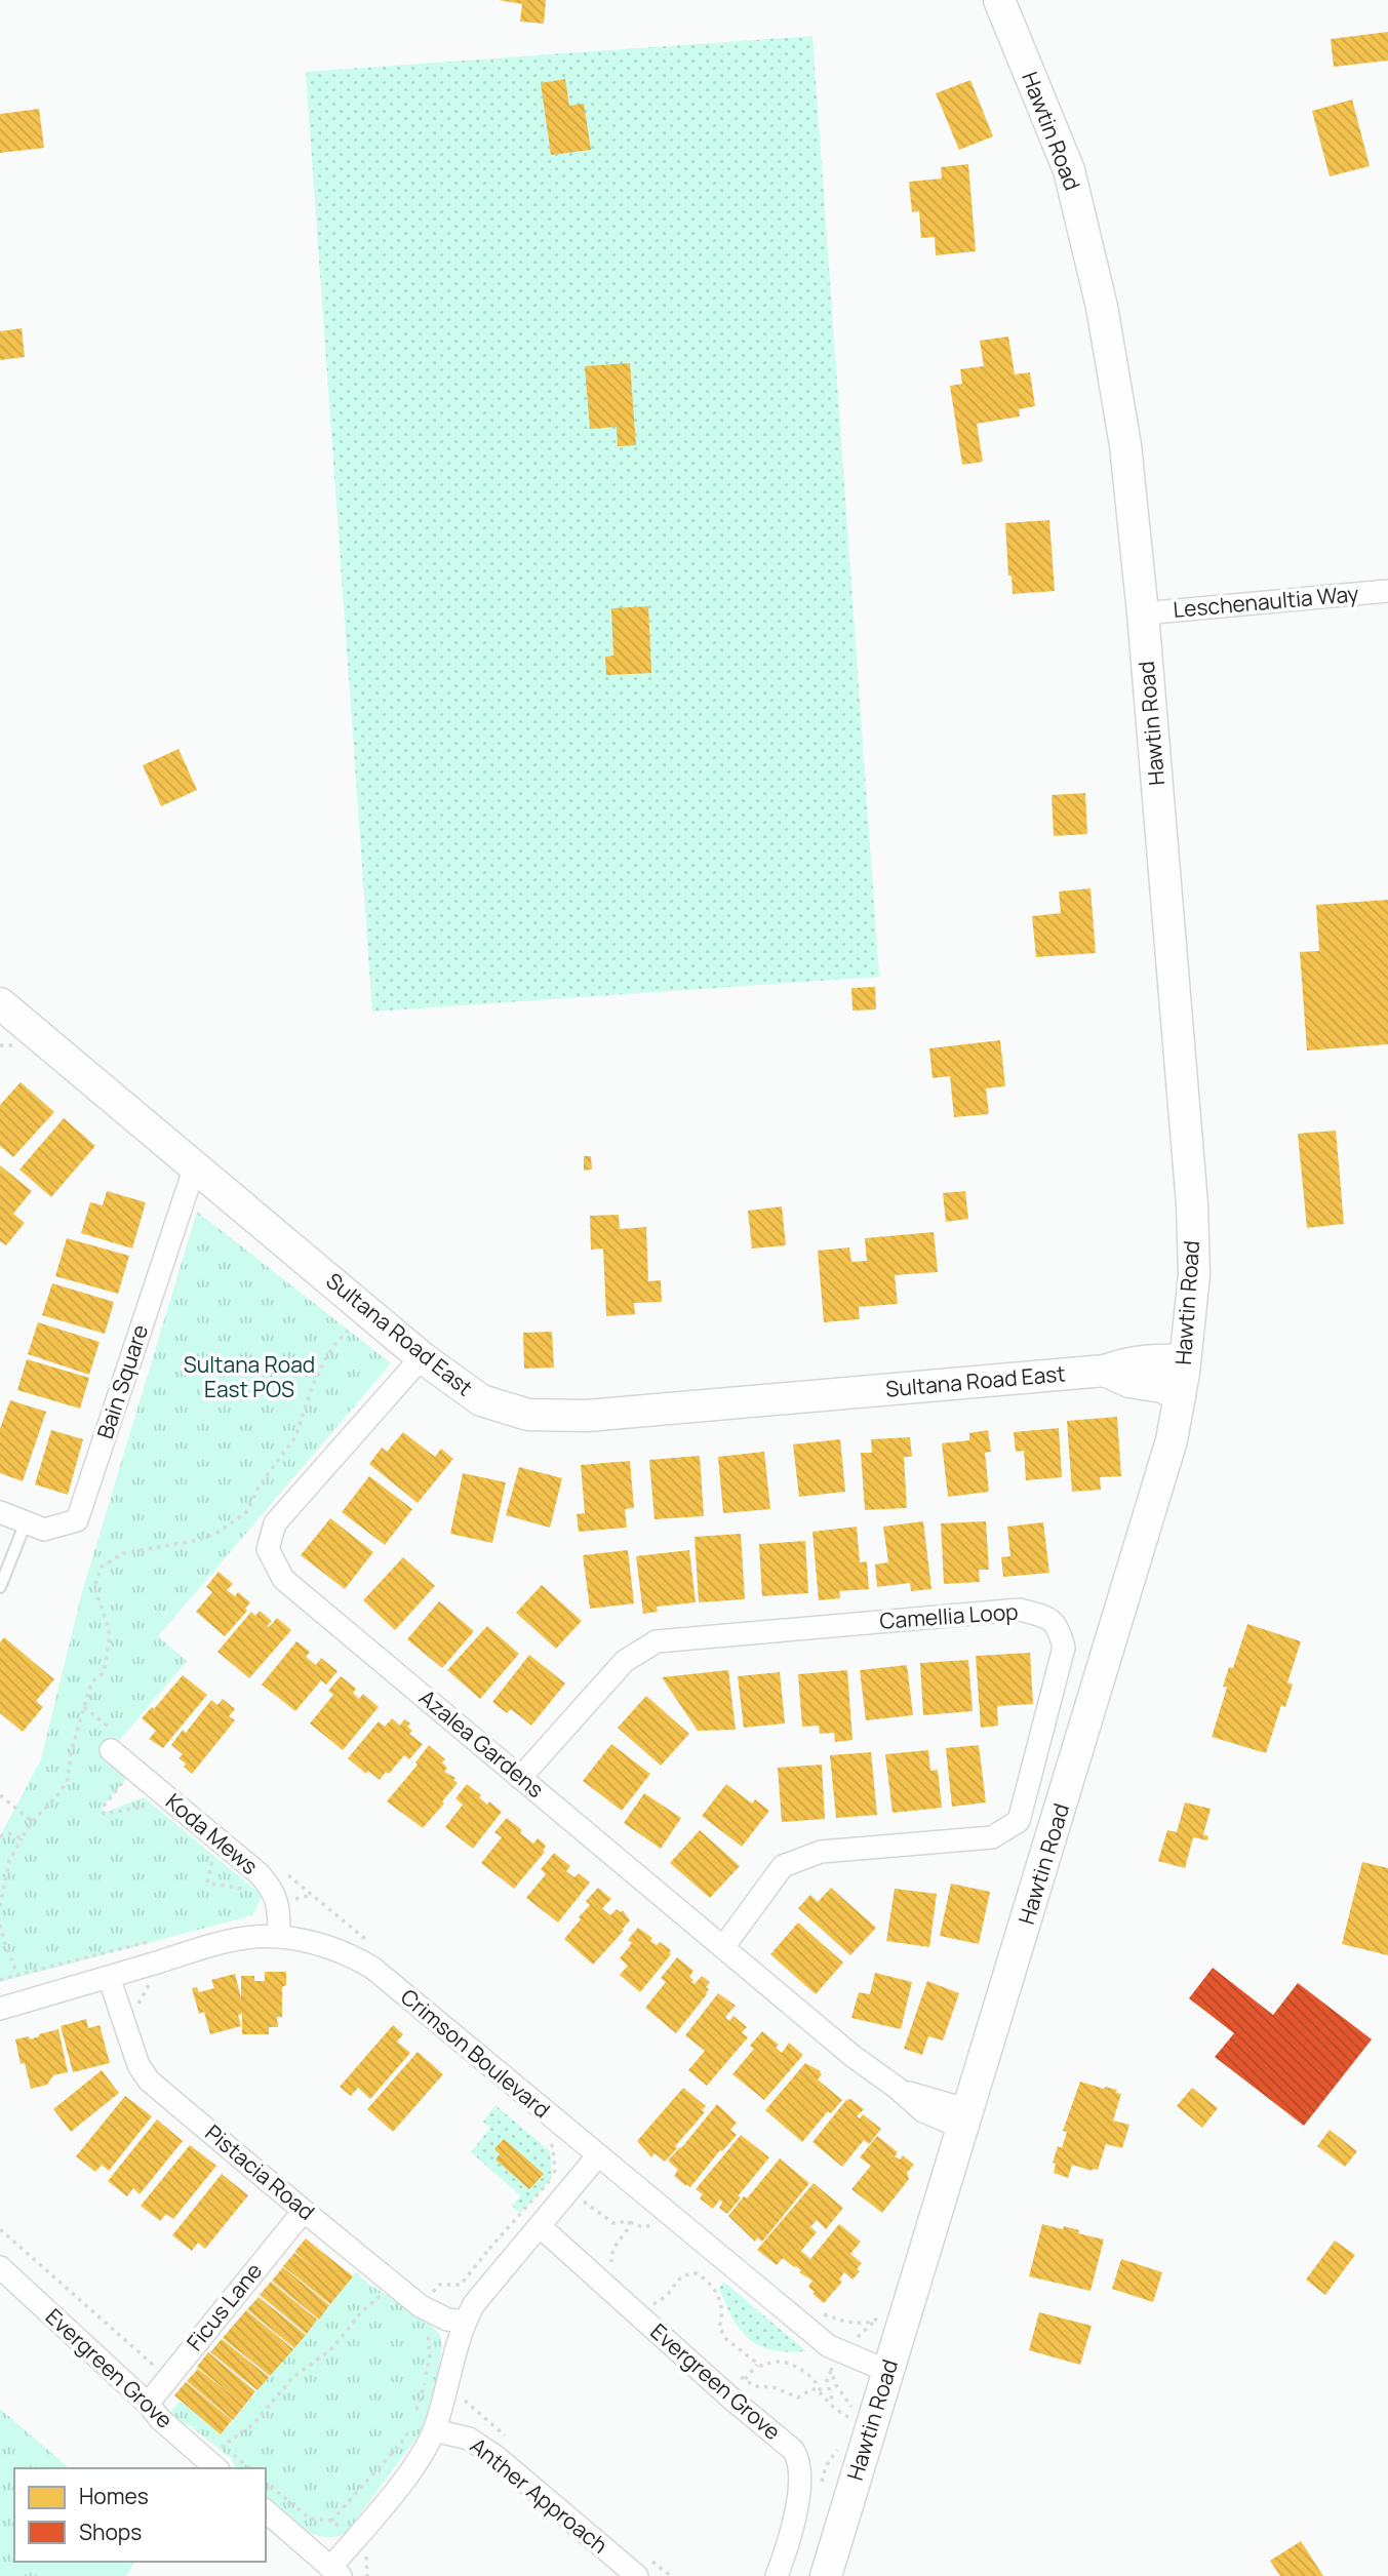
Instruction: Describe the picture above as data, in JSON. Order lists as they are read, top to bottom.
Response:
{
  "streets": {
    "main road": ["Hawtin Road", "Sultana Road East"],
    "street": [
      "Leschenaultia Way",
      "Bain Square",
      "Camellia Loop",
      "Azalea Gardens",
      "Koda Mews",
      "Crimson Boulevard",
      "Pistacia Road",
      "Ficus Lane",
      "Evergreen Grove",
      "Anther Approach"
    ]
  },
  "crossings": [
    ["Hawtin Road", "Leschenaultia Way"],
    ["Hawtin Road", "Sultana Road East"],
    ["Hawtin Road", "Azalea Gardens"],
    ["Hawtin Road", "Crimson Boulevard"],
    ["Sultana Road East", "Bain Square"],
    ["Sultana Road East", "Azalea Gardens"],
    ["Camellia Loop", "Azalea Gardens"],
    ["Koda Mews", "Crimson Boulevard"],
    ["Crimson Boulevard", "Pistacia Road"],
    ["Pistacia Road", "Ficus Lane"],
    ["Ficus Lane", "Evergreen Grove"]
  ],
  "parks": ["Sultana Road East POS"],
  "legend": ["Homes", "Shops"]
}
